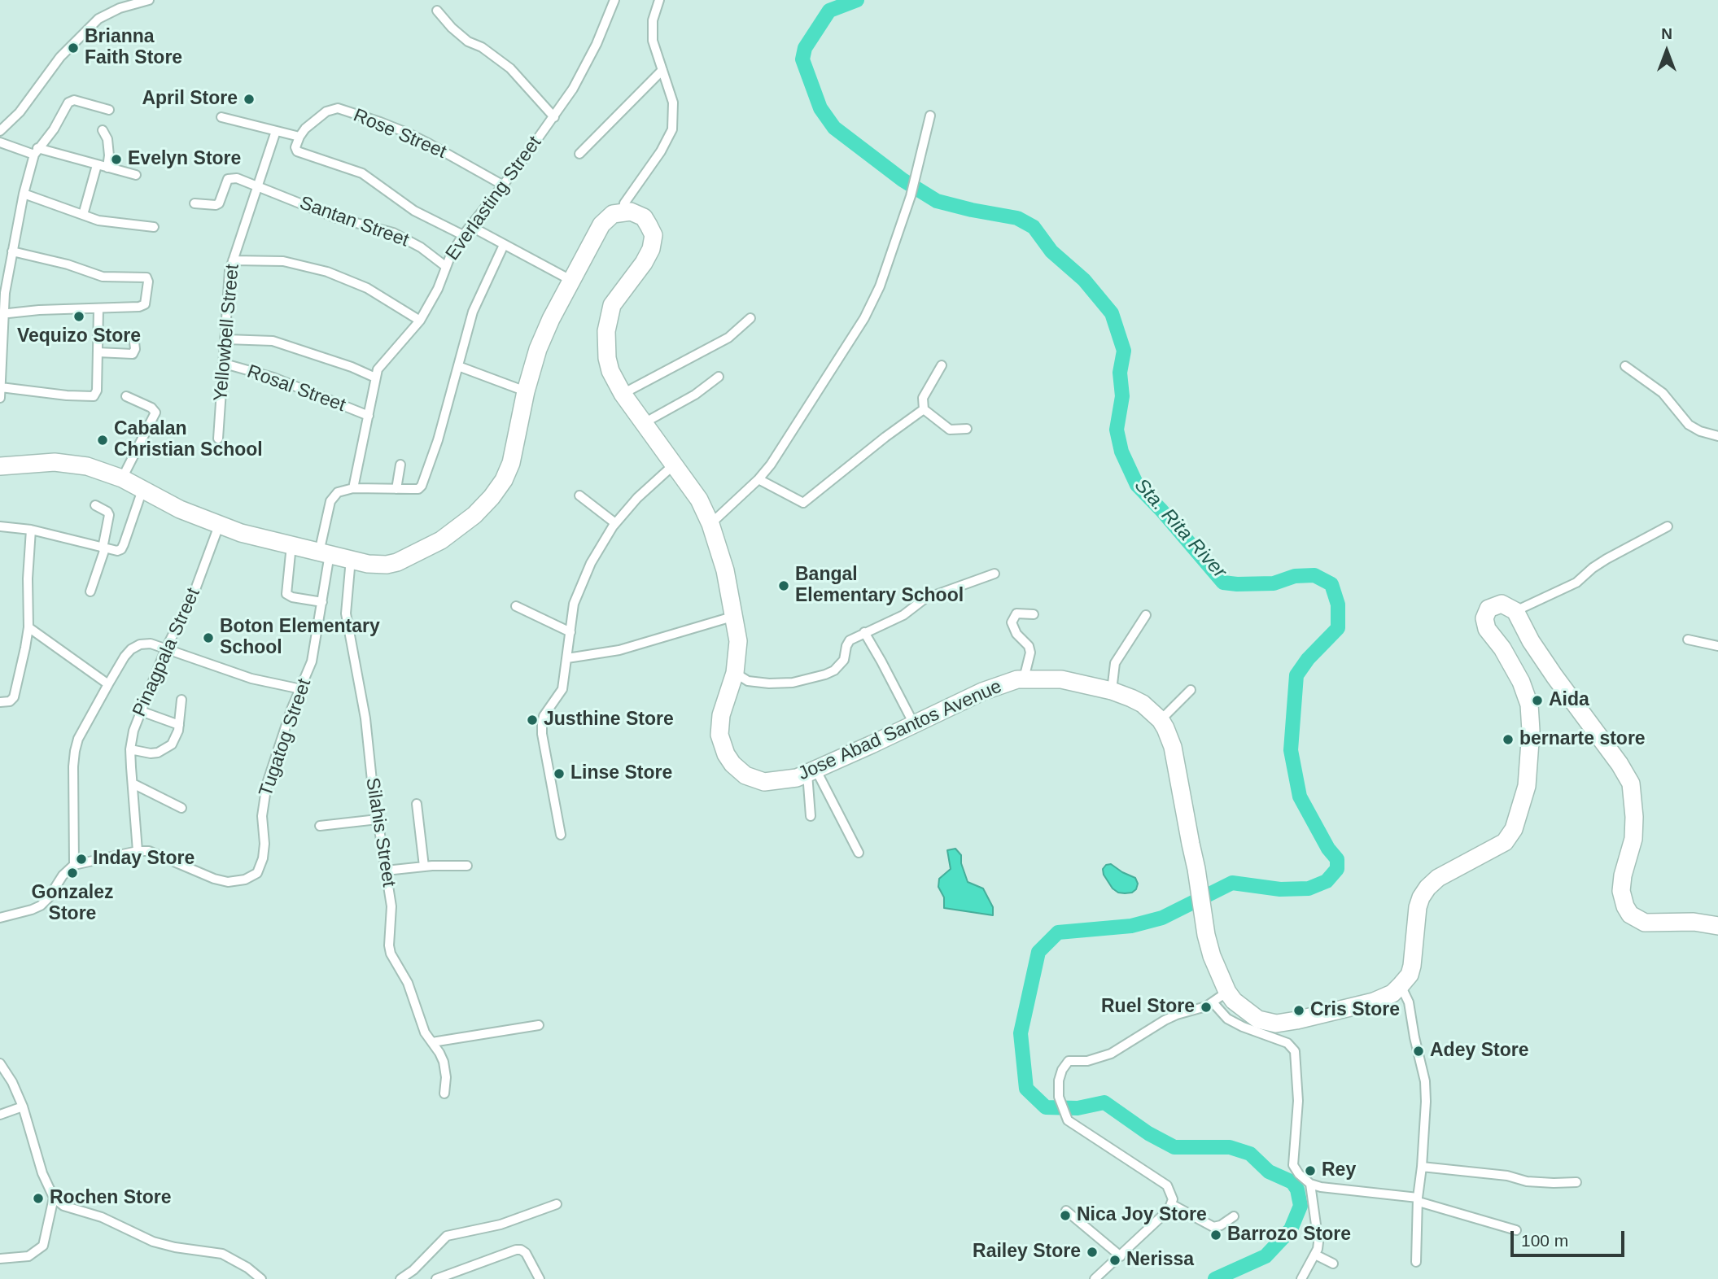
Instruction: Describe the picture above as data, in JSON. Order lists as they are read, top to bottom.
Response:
{
  "streets": {
    "highway": ["Jose Abad Santos Avenue"],
    "street": [
      "Rose Street",
      "Everlasting Street",
      "Santan Street",
      "Yellowbell Street",
      "Rosal Street",
      "Pinagpala Street",
      "Tugatog Street",
      "Silahis Street"
    ]
  },
  "crossings": [
    ["Rose Street", "Everlasting Street"],
    ["Everlasting Street", "Santan Street"],
    ["Everlasting Street", "Rosal Street"],
    ["Santan Street", "Yellowbell Street"],
    ["Yellowbell Street", "Rosal Street"],
    ["Pinagpala Street", "Tugatog Street"]
  ],
  "water": ["Sta. Rita River"],
  "places": [
    "Brianna Faith Store",
    "April Store",
    "Evelyn Store",
    "Vequizo Store",
    "Cabalan Christian School",
    "Bangal Elementary School",
    "Boton Elementary School",
    "Aida",
    "Justhine Store",
    "bernarte store",
    "Linse Store",
    "Inday Store",
    "Gonzalez Store",
    "Ruel Store",
    "Cris Store",
    "Adey Store",
    "Rey",
    "Rochen Store",
    "Nica Joy Store",
    "Barrozo Store",
    "Railey Store",
    "Nerissa"
  ],
  "scale_bar": "100 m",
  "north": "top"
}
